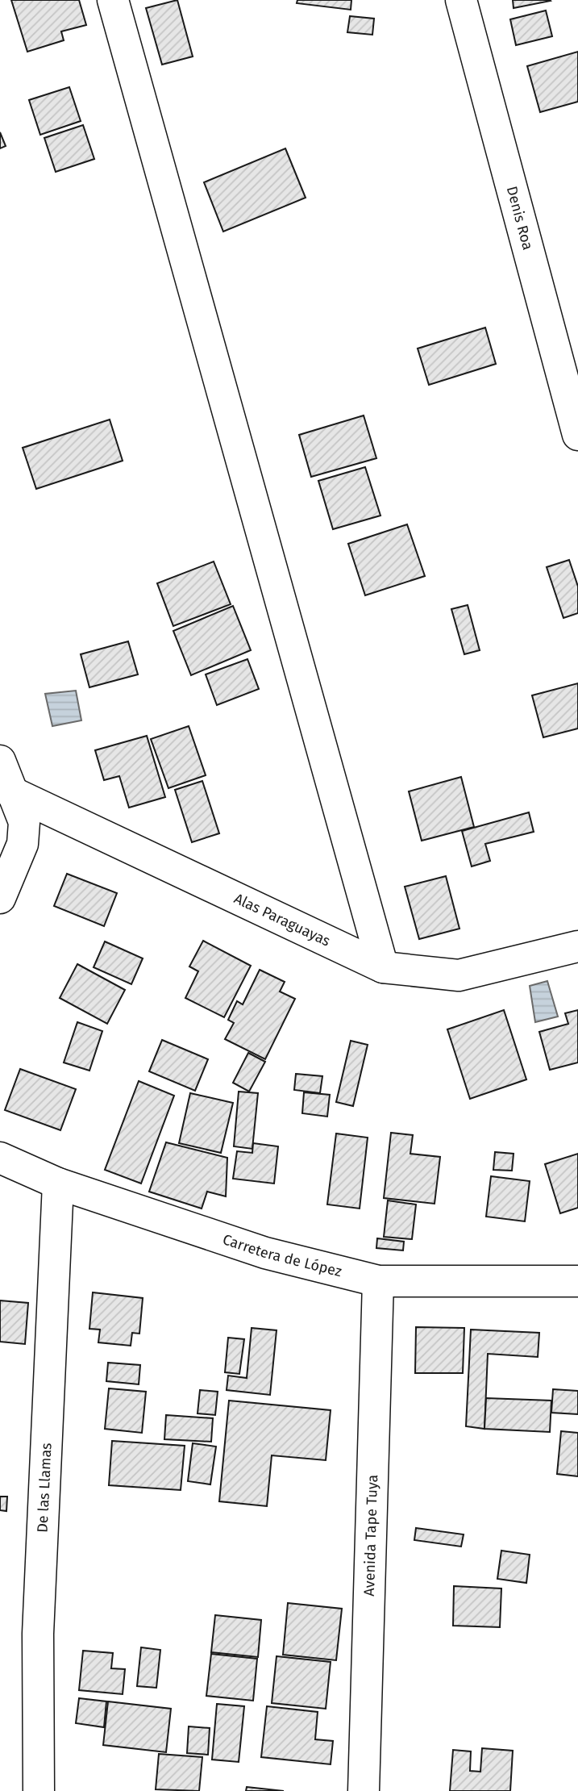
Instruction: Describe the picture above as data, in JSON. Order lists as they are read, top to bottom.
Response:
{
  "streets": {
    "street": [
      "Denis Roa",
      "Alas Paraguayas",
      "Carretera de López",
      "De las Llamas",
      "Avenida Tape Tuya"
    ]
  },
  "crossings": [
    ["Carretera de López", "De las Llamas"],
    ["Carretera de López", "Avenida Tape Tuya"]
  ]
}
